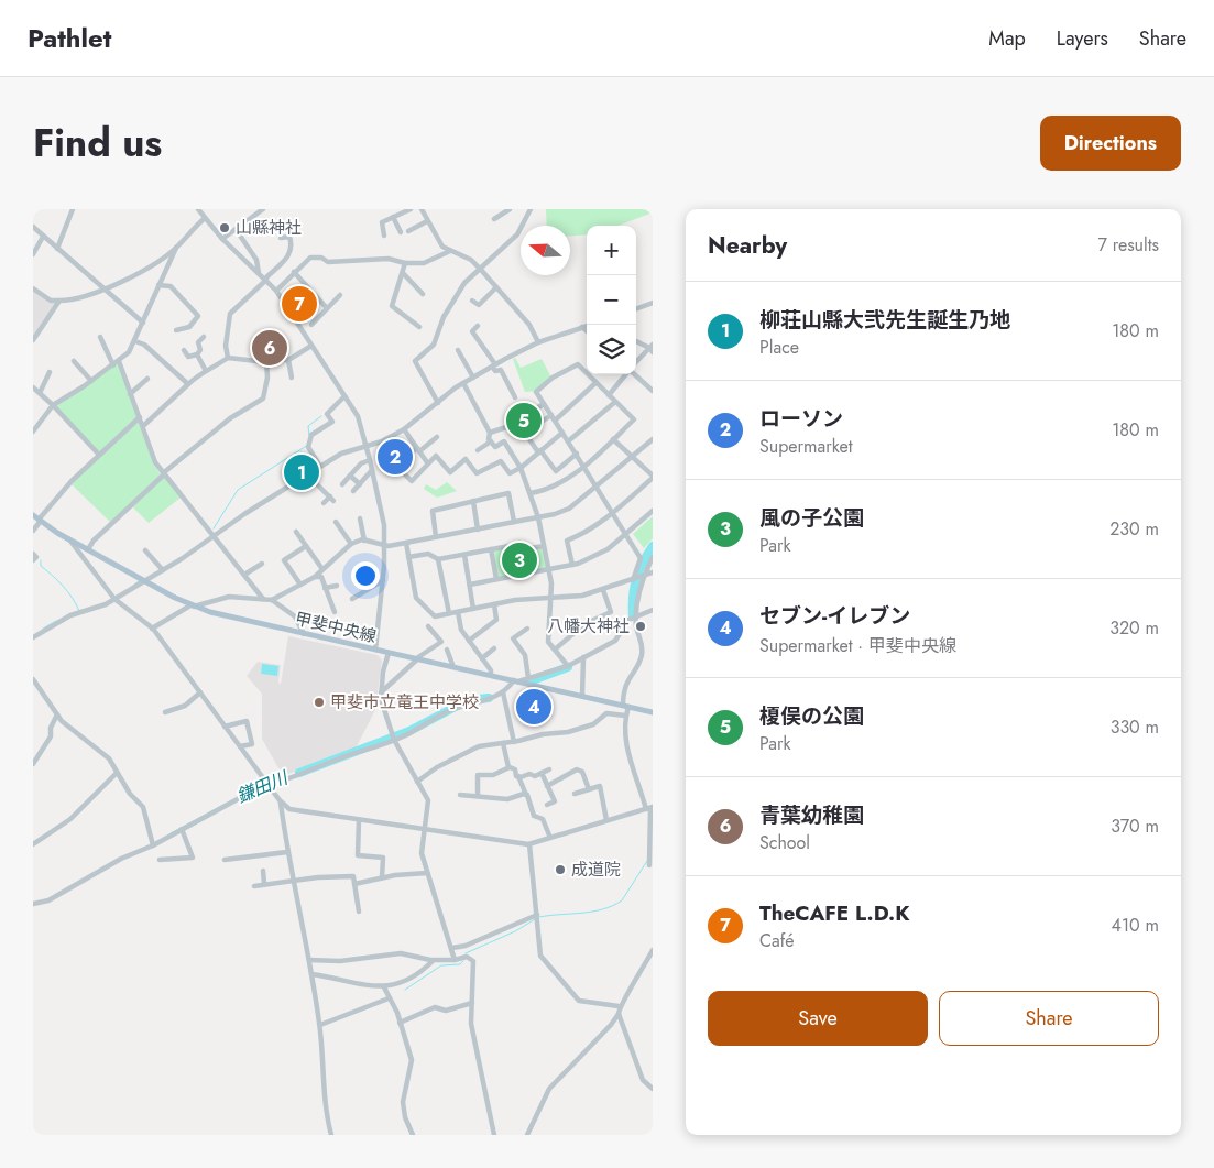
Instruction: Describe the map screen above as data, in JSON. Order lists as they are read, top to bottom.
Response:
{
  "streets": {
    "main road": ["甲斐中央線"]
  },
  "water": ["鎌田川"],
  "places": [
    "山縣神社",
    "八幡大神社",
    "甲斐市立竜王中学校",
    "成道院"
  ],
  "north": "left",
  "page": {
    "header": "Pathlet",
    "nav": ["Map", "Layers", "Share"],
    "title": "Find us",
    "buttons": [
      "Directions",
      ["Save", "Share"]
    ],
    "heading": ["Nearby", "7 results"],
    "map_buttons": ["+", "−"],
    "list": [
      {
        "mark": "1",
        "name": "柳荘山縣大弐先生誕生乃地",
        "note": "Place",
        "value": "180 m"
      },
      {
        "mark": "2",
        "name": "ローソン",
        "note": "Supermarket",
        "value": "180 m"
      },
      {
        "mark": "3",
        "name": "風の子公園",
        "note": "Park",
        "value": "230 m"
      },
      {
        "mark": "4",
        "name": "セブン-イレブン",
        "note": "Supermarket · 甲斐中央線",
        "value": "320 m"
      },
      {
        "mark": "5",
        "name": "榎俣の公園",
        "note": "Park",
        "value": "330 m"
      },
      {
        "mark": "6",
        "name": "青葉幼稚園",
        "note": "School",
        "value": "370 m"
      },
      {
        "mark": "7",
        "name": "TheCAFE L.D.K",
        "note": "Café",
        "value": "410 m"
      }
    ],
    "pins": [
      "7",
      "6",
      "5",
      "2",
      "1",
      "3",
      "4"
    ]
  }
}
